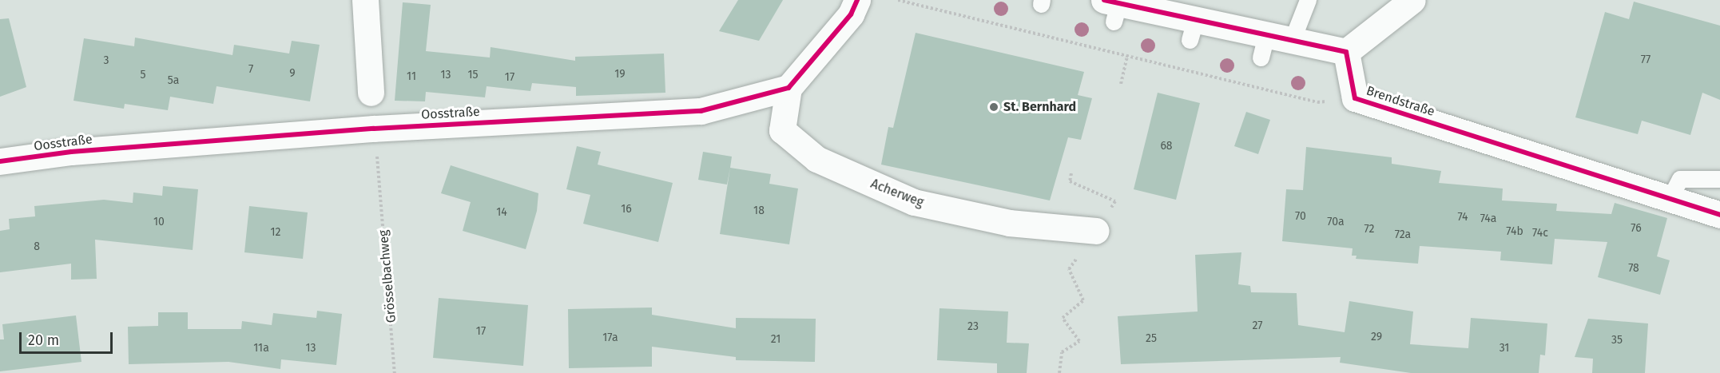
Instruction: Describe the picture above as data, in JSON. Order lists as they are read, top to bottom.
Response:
{
  "streets": {
    "street": ["Brendstraße", "Oosstraße", "Acherweg"],
    "path": ["Grösselbachweg"]
  },
  "crossings": [
    ["Oosstraße", "Acherweg"]
  ],
  "places": ["St. Bernhard"],
  "house_numbers": [
    "77",
    "3",
    "7",
    "9",
    "19",
    "5",
    "13",
    "15",
    "11",
    "17",
    "5a",
    "68",
    "16",
    "18",
    "14",
    "70",
    "74",
    "74a",
    "10",
    "70a",
    "76",
    "72",
    "74b",
    "12",
    "74c",
    "72a",
    "8",
    "78",
    "27",
    "23",
    "17",
    "29",
    "17a",
    "25",
    "21",
    "35",
    "11a",
    "13",
    "31"
  ],
  "scale_bar": "20 m"
}
